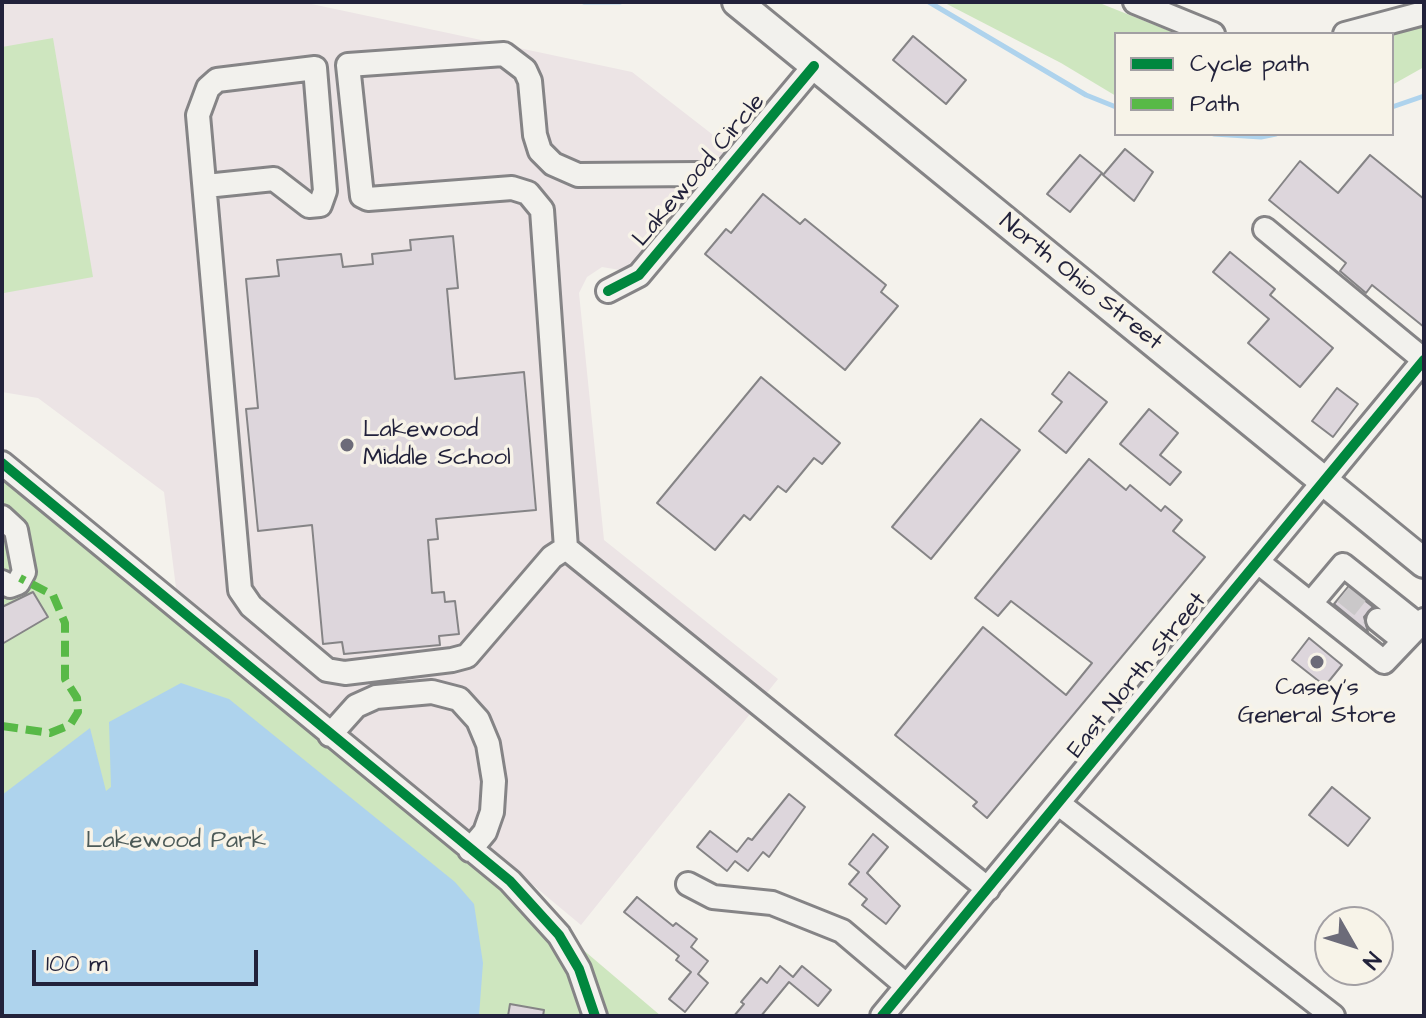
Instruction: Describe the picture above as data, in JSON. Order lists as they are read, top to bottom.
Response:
{
  "streets": {
    "main road": ["North Ohio Street"],
    "street": ["Lakewood Circle", "East North Street"]
  },
  "crossings": [
    ["Lakewood Circle", "North Ohio Street"],
    ["North Ohio Street", "East North Street"]
  ],
  "parks": ["Lakewood Park"],
  "places": ["Lakewood Middle School", "Casey's General Store"],
  "legend": ["Cycle path", "Path"],
  "scale_bar": "100 m",
  "north": "bottom right"
}
